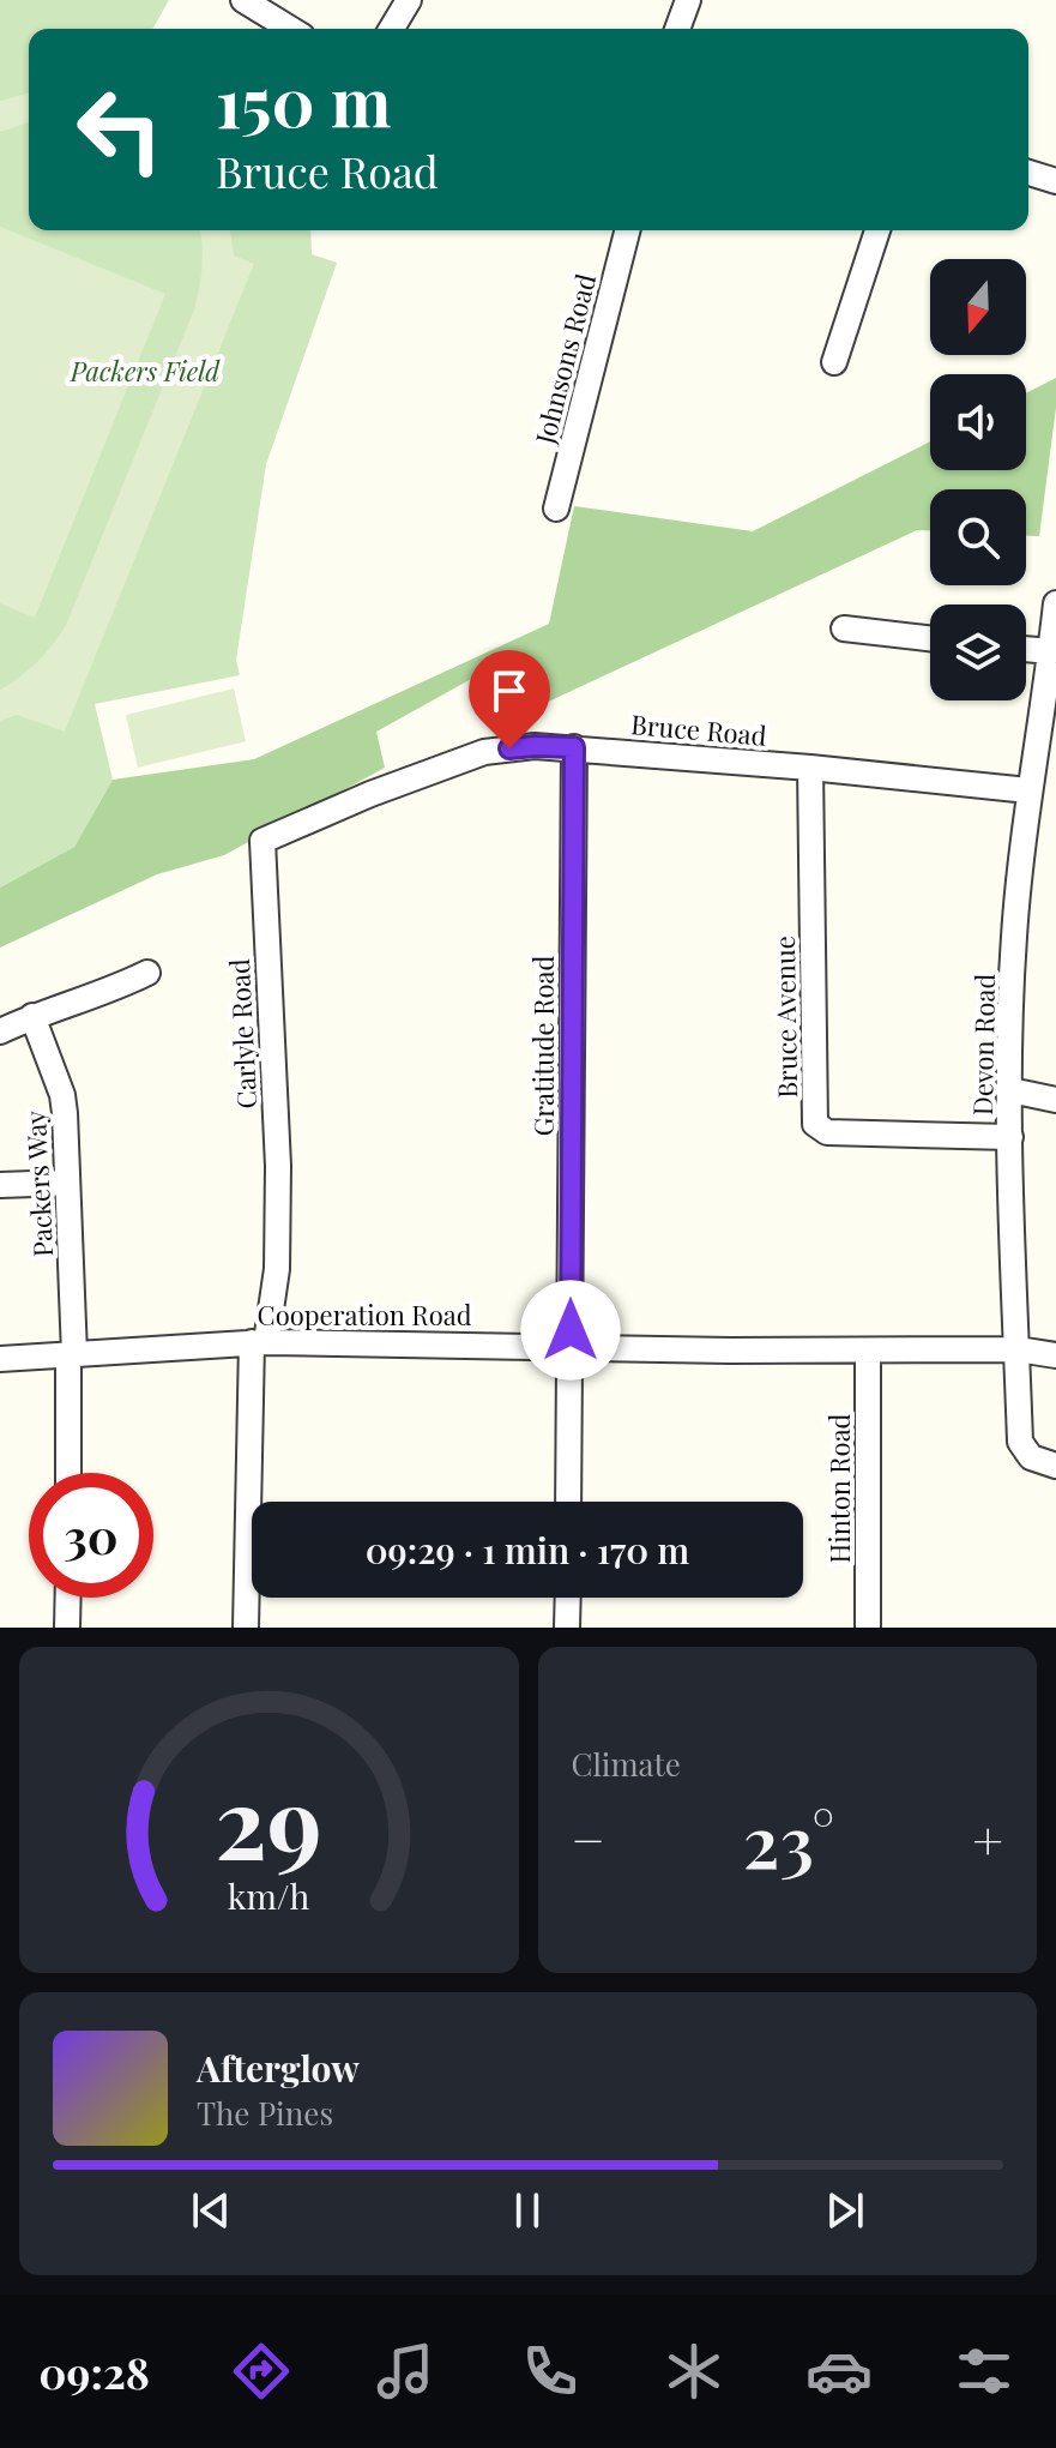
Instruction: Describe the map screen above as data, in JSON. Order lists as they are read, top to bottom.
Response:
{
  "streets": {
    "street": [
      "Johnsons Road",
      "Bruce Road",
      "Bruce Avenue",
      "Carlyle Road",
      "Devon Road",
      "Gratitude Road",
      "Packers Way",
      "Cooperation Road",
      "Hinton Road"
    ]
  },
  "crossings": [
    ["Bruce Road", "Bruce Avenue"],
    ["Bruce Road", "Carlyle Road"],
    ["Bruce Road", "Devon Road"],
    ["Bruce Road", "Gratitude Road"],
    ["Bruce Avenue", "Devon Road"],
    ["Carlyle Road", "Cooperation Road"],
    ["Devon Road", "Cooperation Road"],
    ["Gratitude Road", "Cooperation Road"],
    ["Packers Way", "Cooperation Road"],
    ["Cooperation Road", "Hinton Road"]
  ],
  "parks": ["Packers Field"],
  "north": "bottom",
  "page": {
    "turn": ["150 m", "Bruce Road"],
    "limit": "30",
    "trip": "09:29 · 1 min · 170 m",
    "tile": "Climate",
    "heat": ["−", "23°", "+"],
    "song": ["Afterglow", "The Pines"],
    "tabs": "09:28",
    "gauge": ["29", "km/h"]
  }
}
